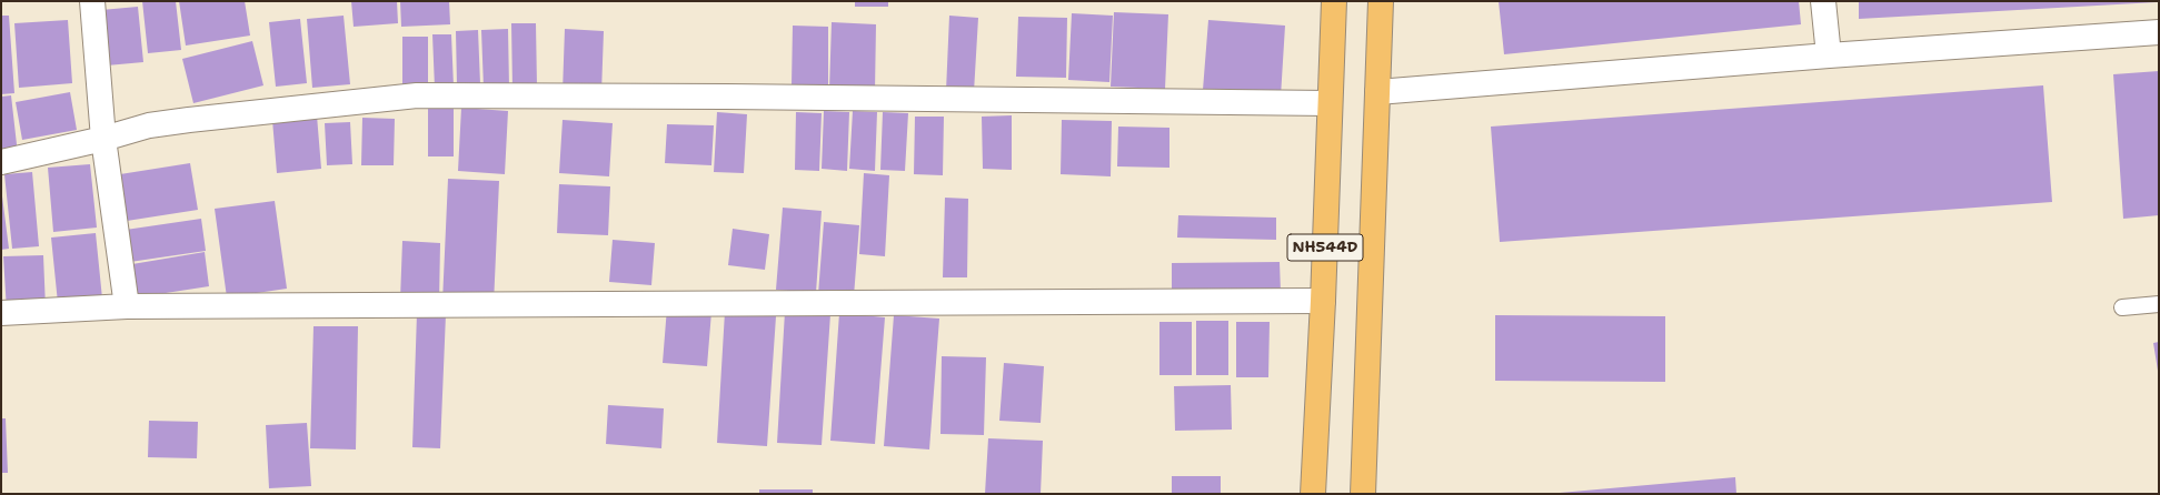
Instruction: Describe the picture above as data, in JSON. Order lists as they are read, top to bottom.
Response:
{
  "streets": {
    "highway": ["NH544D"]
  }
}
